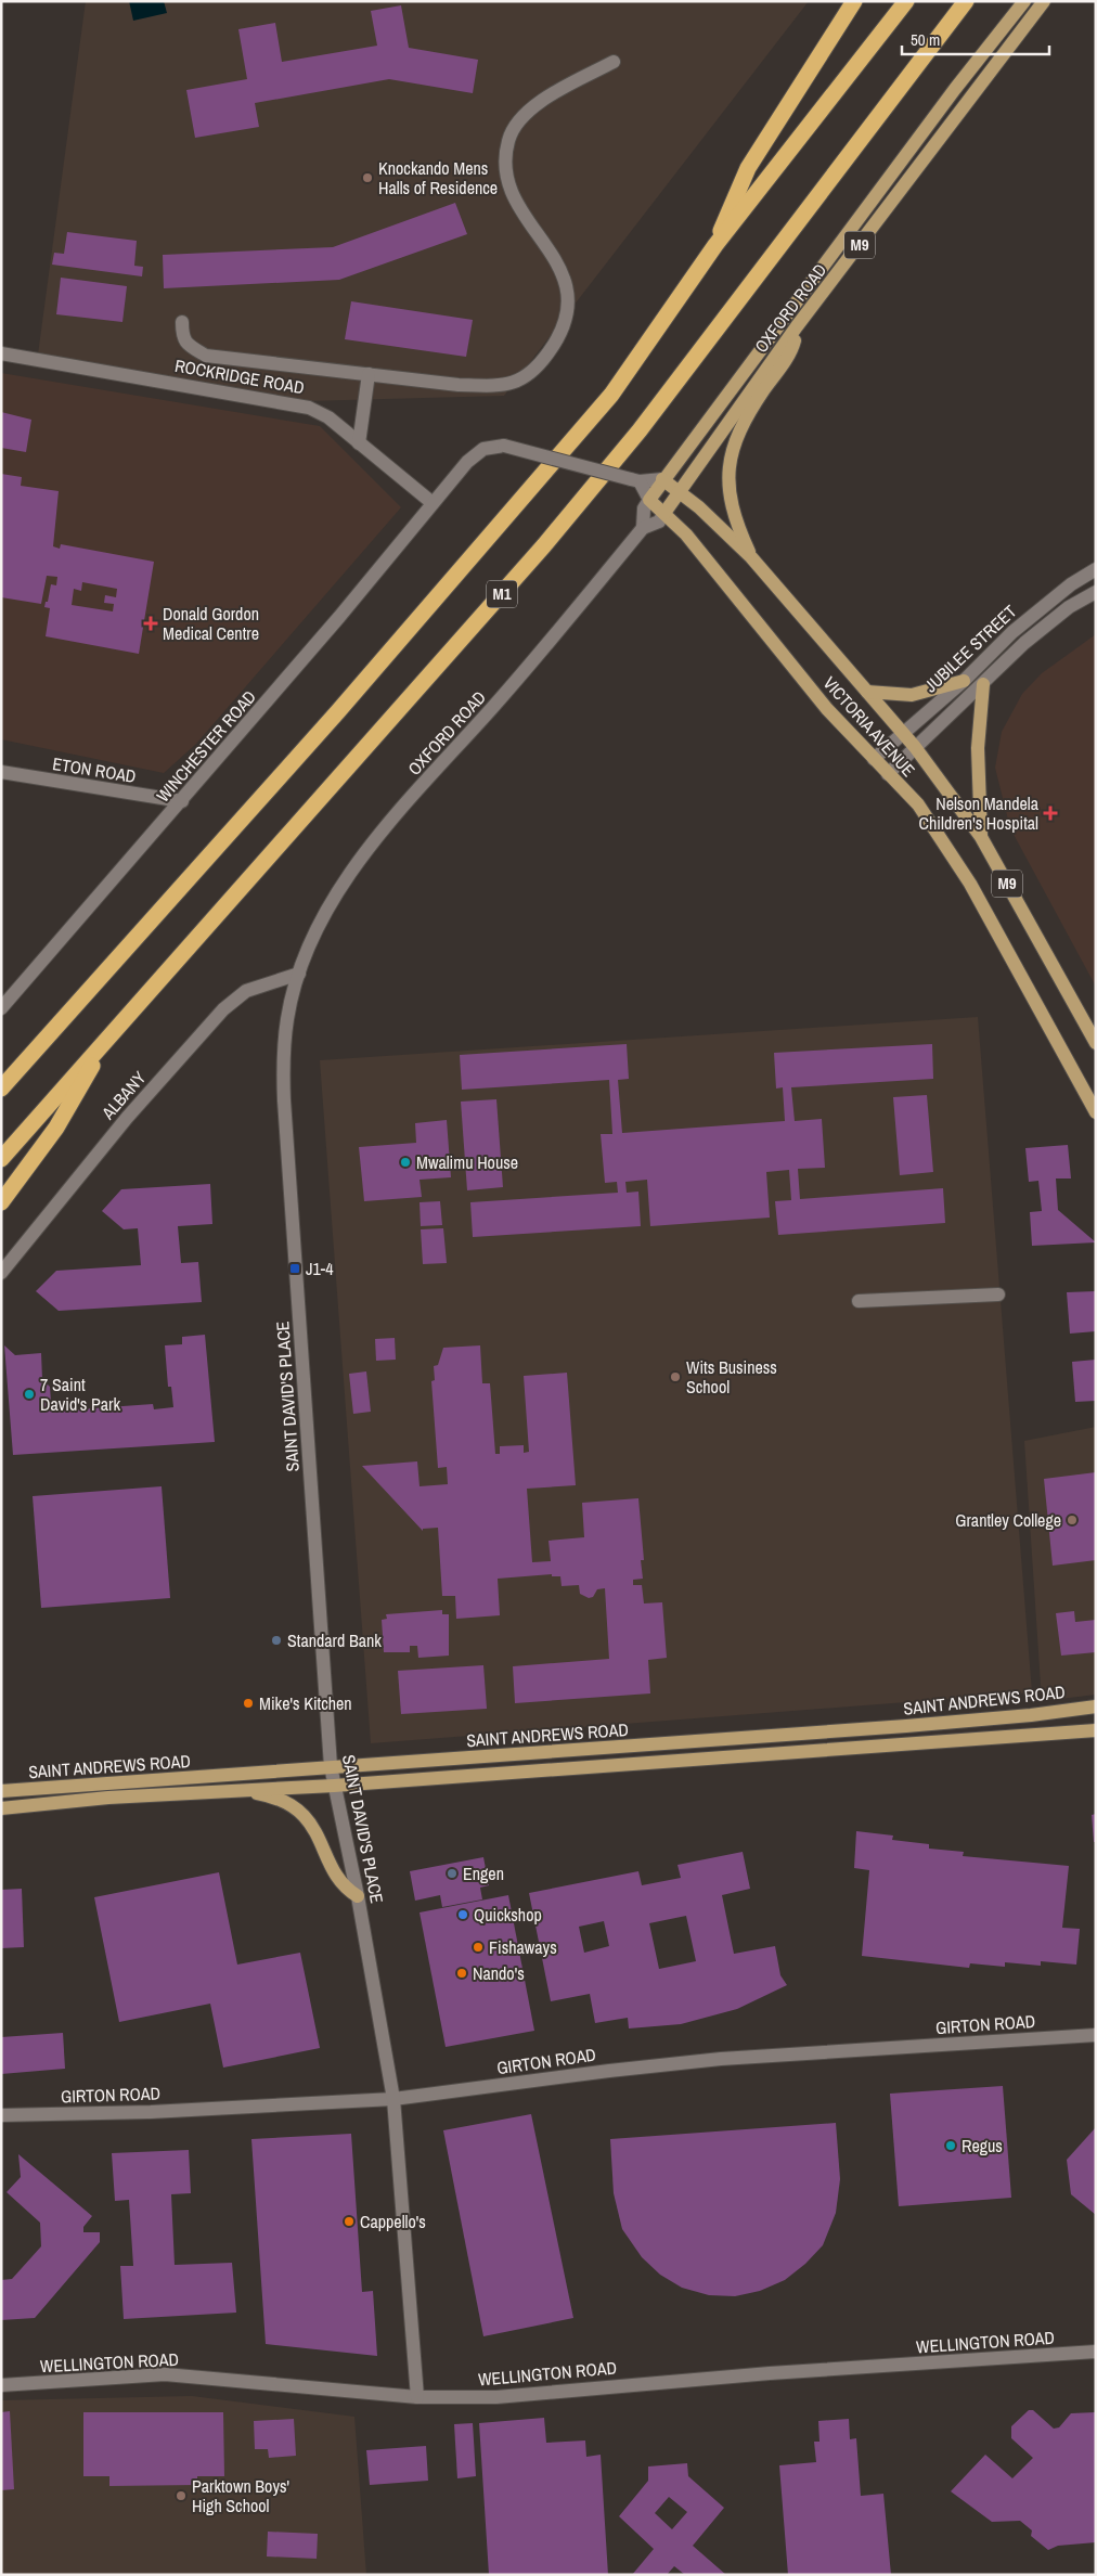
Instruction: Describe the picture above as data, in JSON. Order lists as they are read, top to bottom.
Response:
{
  "streets": {
    "highway": ["M1"],
    "main road": [
      "M9",
      "OXFORD ROAD",
      "VICTORIA AVENUE",
      "SAINT ANDREWS ROAD"
    ],
    "street": [
      "ROCKRIDGE ROAD",
      "JUBILEE STREET",
      "WINCHESTER ROAD",
      "ETON ROAD",
      "ALBANY",
      "SAINT DAVID'S PLACE",
      "GIRTON ROAD",
      "WELLINGTON ROAD"
    ]
  },
  "crossings": [
    ["OXFORD ROAD", "VICTORIA AVENUE"],
    ["OXFORD ROAD", "ALBANY"],
    ["OXFORD ROAD", "SAINT DAVID'S PLACE"],
    ["ROCKRIDGE ROAD", "WINCHESTER ROAD"],
    ["JUBILEE STREET", "VICTORIA AVENUE"],
    ["WINCHESTER ROAD", "ETON ROAD"],
    ["ALBANY", "SAINT DAVID'S PLACE"],
    ["SAINT DAVID'S PLACE", "SAINT ANDREWS ROAD"],
    ["SAINT DAVID'S PLACE", "GIRTON ROAD"],
    ["SAINT DAVID'S PLACE", "WELLINGTON ROAD"]
  ],
  "places": {
    "other": [
      "Knockando Mens Halls of Residence",
      "Mwalimu House",
      "Wits Business School",
      "7 Saint David's Park",
      "Grantley College",
      "Standard Bank",
      "Mike's Kitchen",
      "Engen",
      "Quickshop",
      "Fishaways",
      "Nando's",
      "Regus",
      "Cappello's",
      "Parktown Boys' High School"
    ],
    "health": ["Donald Gordon Medical Centre", "Nelson Mandela Children's Hospital"],
    "transit": ["J1-4"]
  },
  "scale_bar": "50 m"
}
